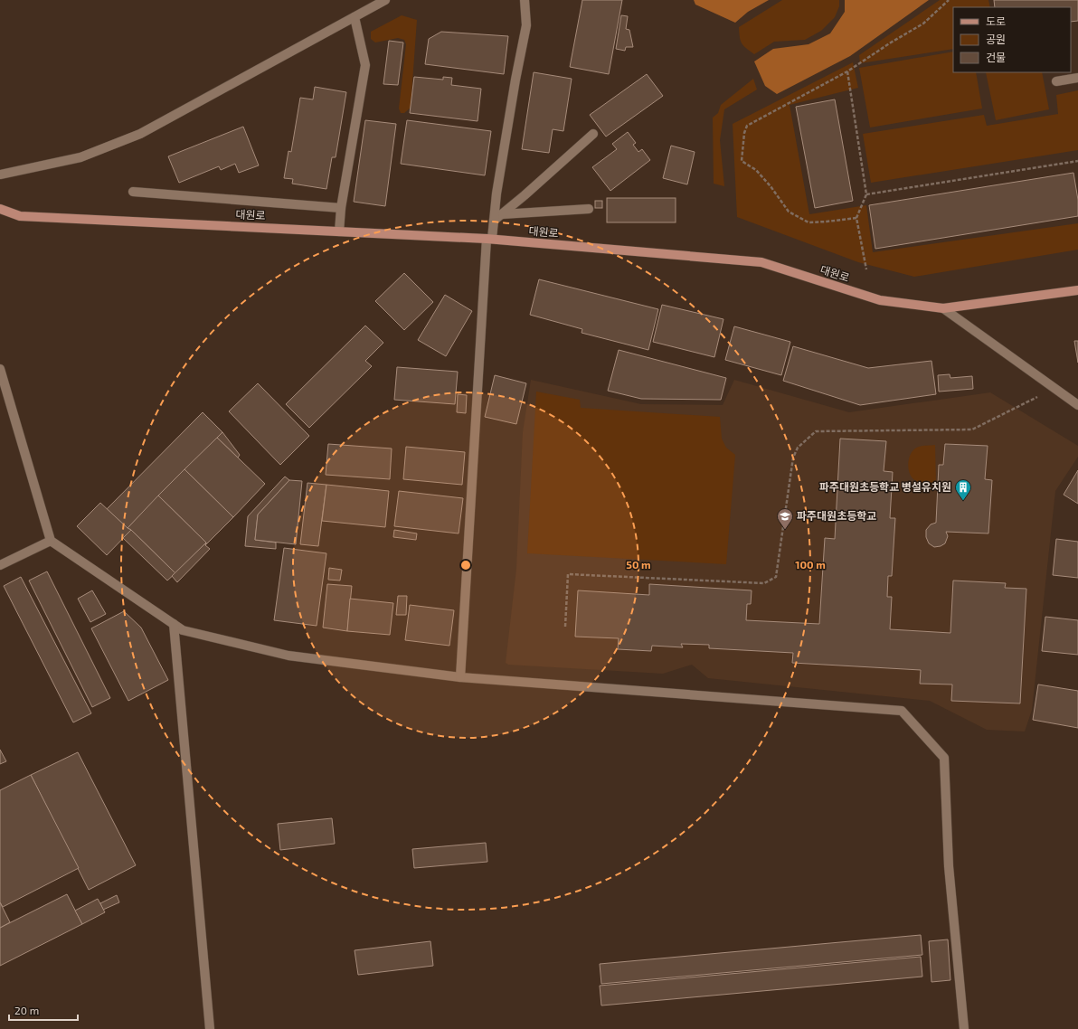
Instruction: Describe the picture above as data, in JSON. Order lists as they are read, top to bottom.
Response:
{
  "streets": {
    "main road": ["대원로"]
  },
  "places": {
    "building": ["파주대원초등학교 병설유치원"],
    "school or university": ["파주대원초등학교"]
  },
  "legend": ["도로", "공원", "건물"],
  "scale_bar": "20 m",
  "rings": ["50 m", "100 m"]
}
